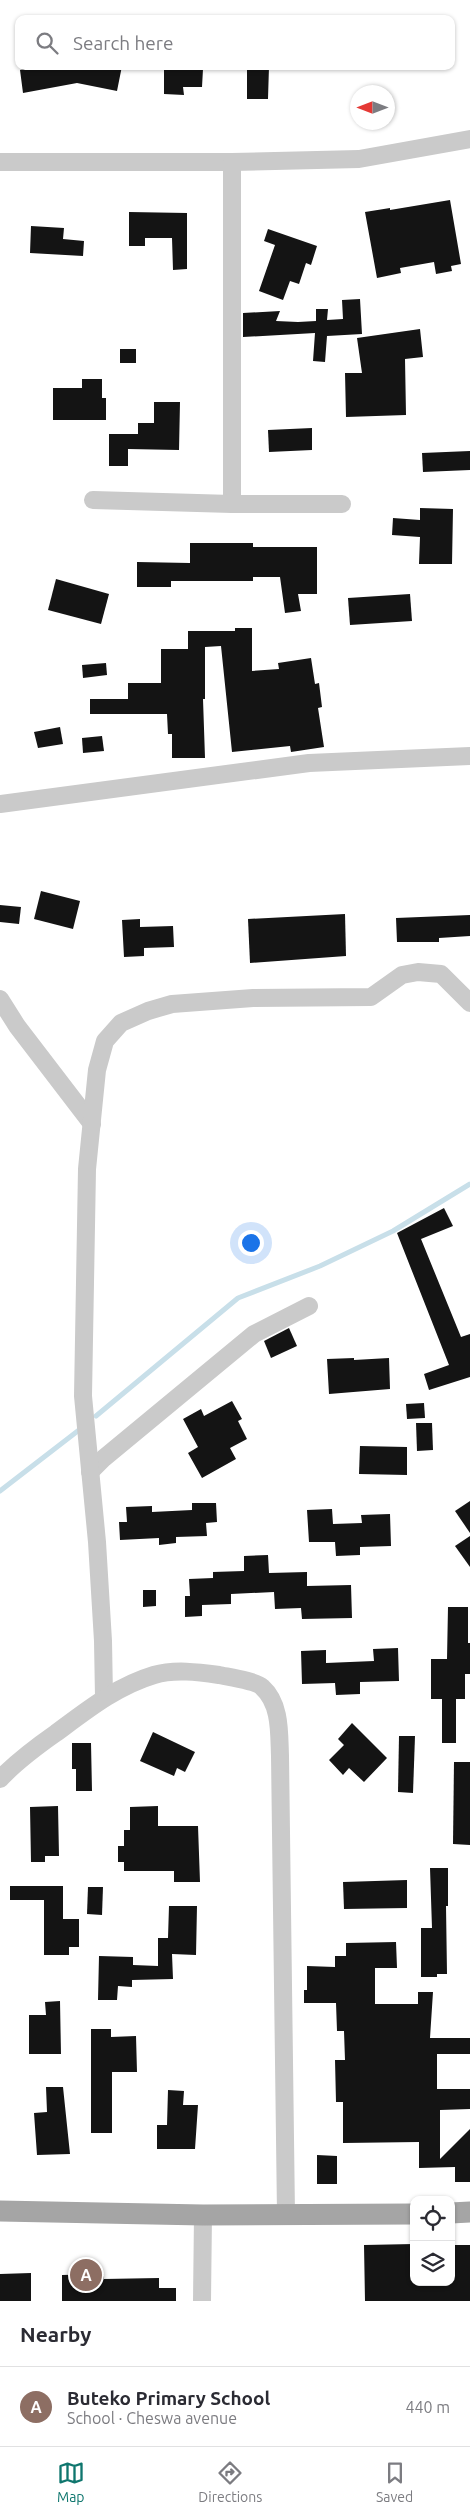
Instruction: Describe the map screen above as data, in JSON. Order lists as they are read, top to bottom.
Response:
{
  "north": "left",
  "page": {
    "search": "Search here",
    "pins": "A",
    "heading": "Nearby",
    "list": [
      {
        "mark": "A",
        "name": "Buteko Primary School",
        "note": "School · Cheswa avenue",
        "value": "440 m"
      }
    ],
    "nav": ["Map", "Directions", "Saved"]
  }
}
